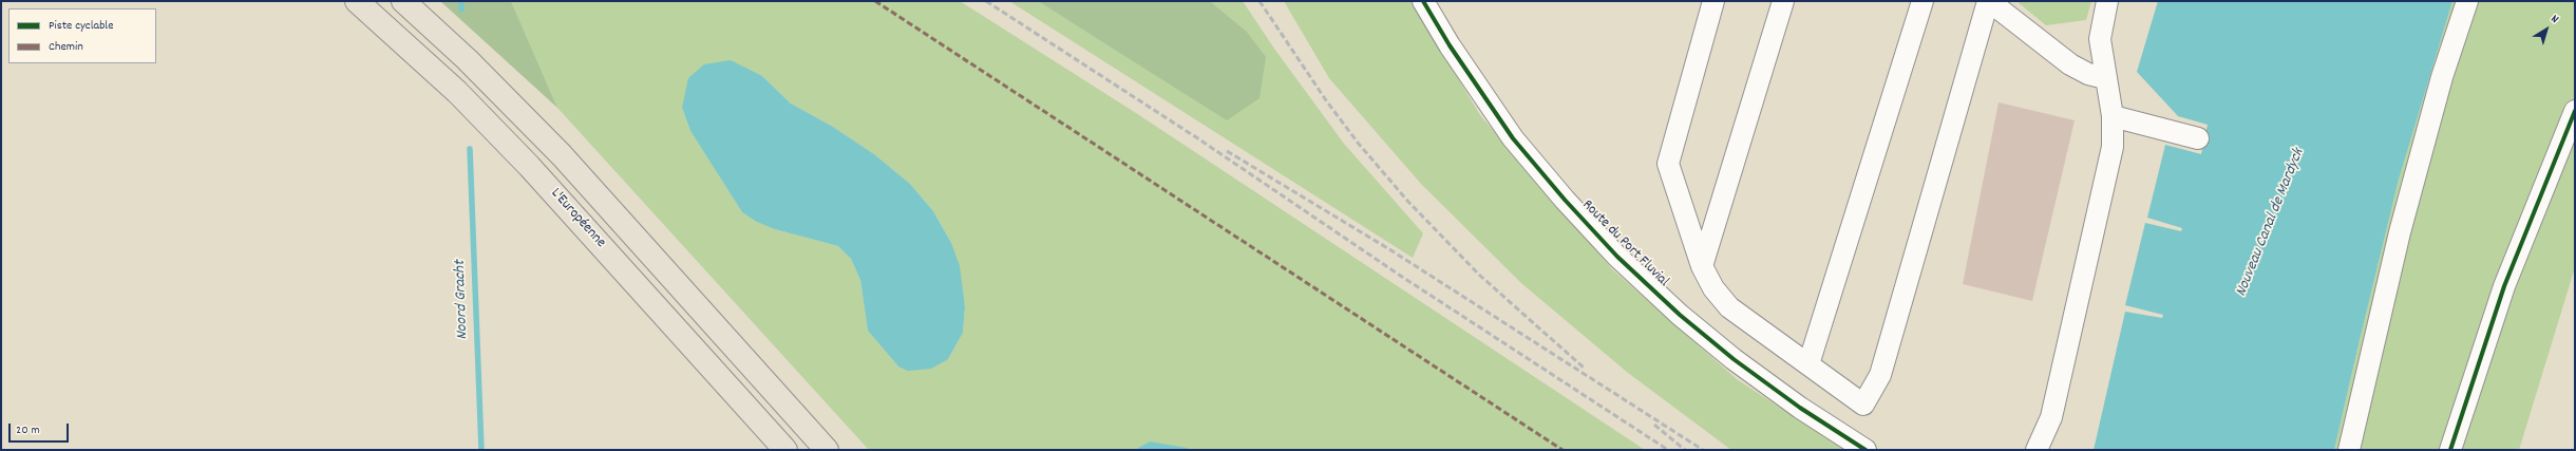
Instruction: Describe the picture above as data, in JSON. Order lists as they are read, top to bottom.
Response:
{
  "streets": {
    "highway": ["L'Européenne"],
    "street": ["Route du Port Fluvial"]
  },
  "water": ["Nouveau Canal de Mardyck", "Noord Gracht"],
  "legend": ["Piste cyclable", "Chemin"],
  "scale_bar": "20 m",
  "north": "top right"
}
